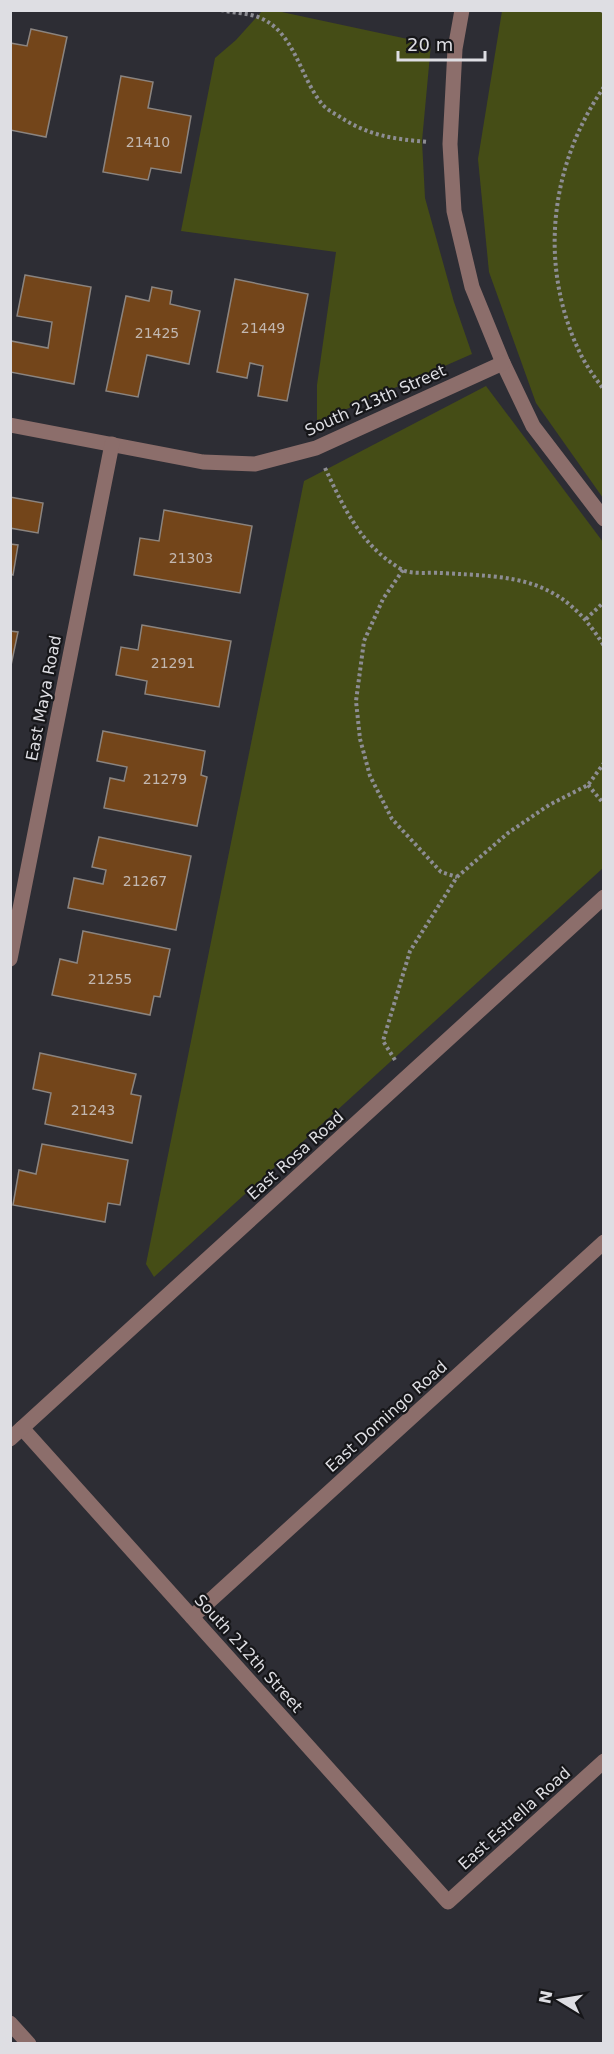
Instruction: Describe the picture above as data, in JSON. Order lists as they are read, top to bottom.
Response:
{
  "streets": {
    "street": [
      "South 213th Street",
      "East Maya Road",
      "East Rosa Road",
      "East Domingo Road",
      "South 212th Street",
      "East Estrella Road"
    ]
  },
  "crossings": [
    ["South 213th Street", "East Maya Road"],
    ["East Rosa Road", "South 212th Street"],
    ["East Domingo Road", "South 212th Street"],
    ["South 212th Street", "East Estrella Road"]
  ],
  "house_numbers": [
    "21410",
    "21449",
    "21425",
    "21303",
    "21291",
    "21279",
    "21267",
    "21255",
    "21243"
  ],
  "scale_bar": "20 m",
  "north": "left"
}
